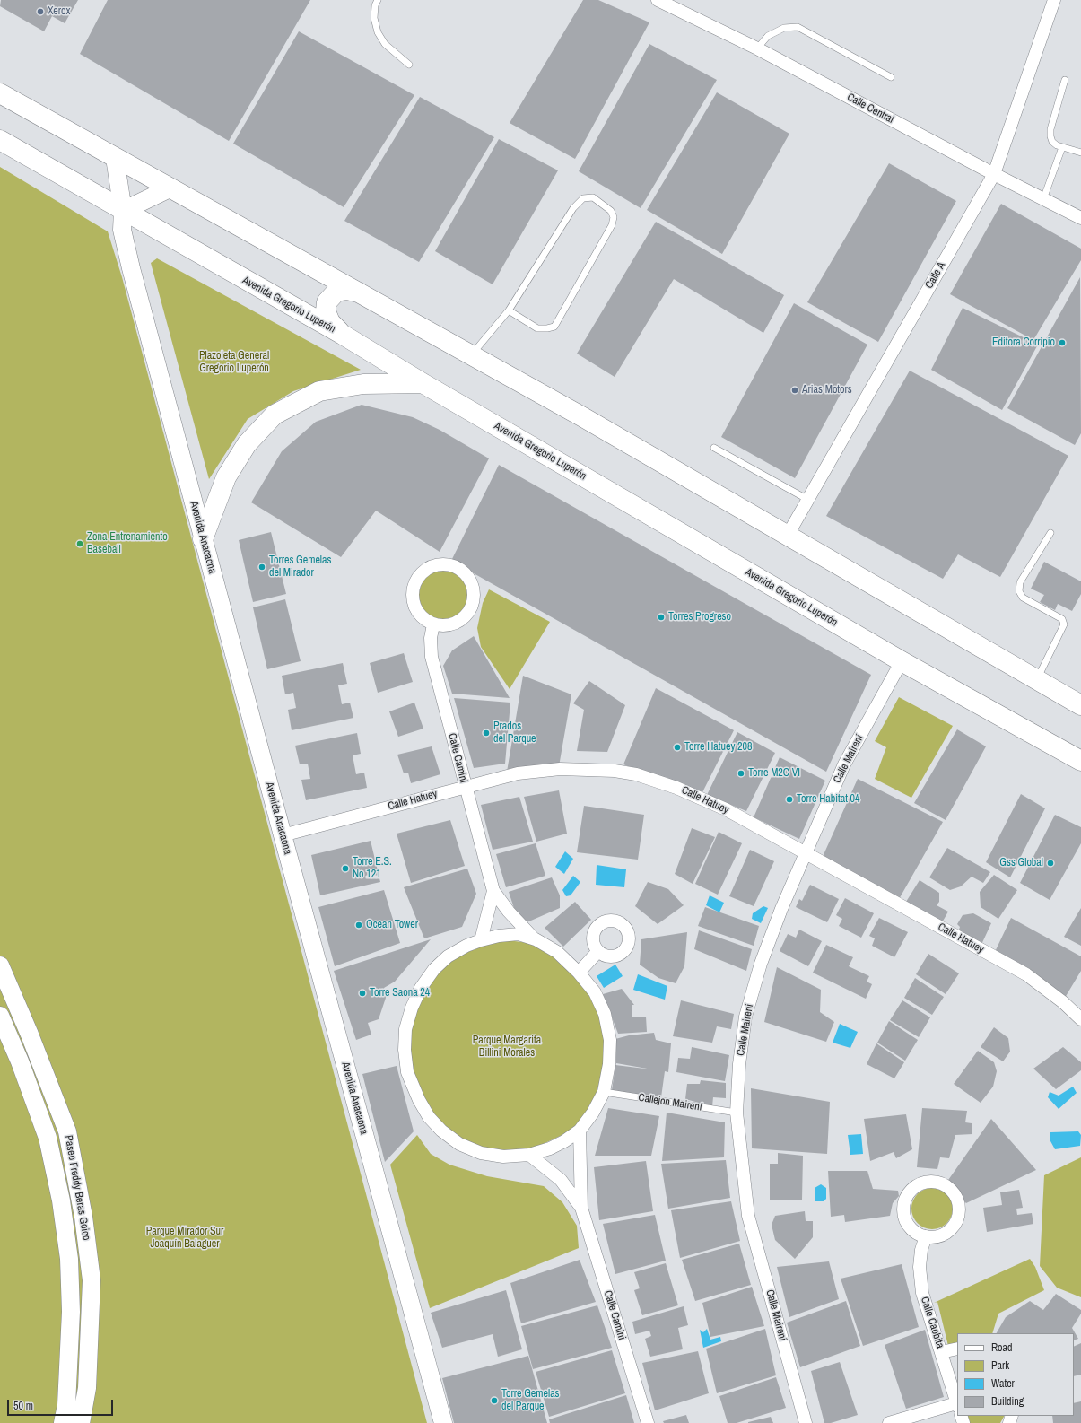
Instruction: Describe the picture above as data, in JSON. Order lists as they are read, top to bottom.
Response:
{
  "streets": {
    "main road": ["Avenida Gregorio Luperón", "Avenida Anacaona", "Paseo Freddy Beras Goico"],
    "street": [
      "Calle Central",
      "Calle A",
      "Calle Camini",
      "Calle Mairení",
      "Calle Hatuey",
      "Calle Caobita"
    ],
    "lane": ["Callejon Mairení"]
  },
  "crossings": [
    ["Calle Central", "Calle A"],
    ["Avenida Gregorio Luperón", "Avenida Anacaona"],
    ["Avenida Gregorio Luperón", "Calle Mairení"],
    ["Avenida Anacaona", "Calle Hatuey"],
    ["Calle Camini", "Calle Hatuey"],
    ["Calle Mairení", "Calle Hatuey"],
    ["Calle Mairení", "Callejon Mairení"]
  ],
  "parks": ["Plazoleta General Gregorio Luperón", "Parque Margarita Billini Morales", "Parque Mirador Sur Joaquín Balaguer"],
  "places": [
    "Xerox",
    "Editora Corripio",
    "Arias Motors",
    "Zona Entrenamiento Baseball",
    "Torres Gemelas del Mirador",
    "Torres Progreso",
    "Prados del Parque",
    "Torre Hatuey 208",
    "Torre M2C VI",
    "Torre Habitat 04",
    "Gss Global",
    "Torre E.S. No 121",
    "Ocean Tower",
    "Torre Saona 24",
    "Torre Gemelas del Parque"
  ],
  "legend": [
    "Road",
    "Park",
    "Water",
    "Building"
  ],
  "scale_bar": "50 m"
}
